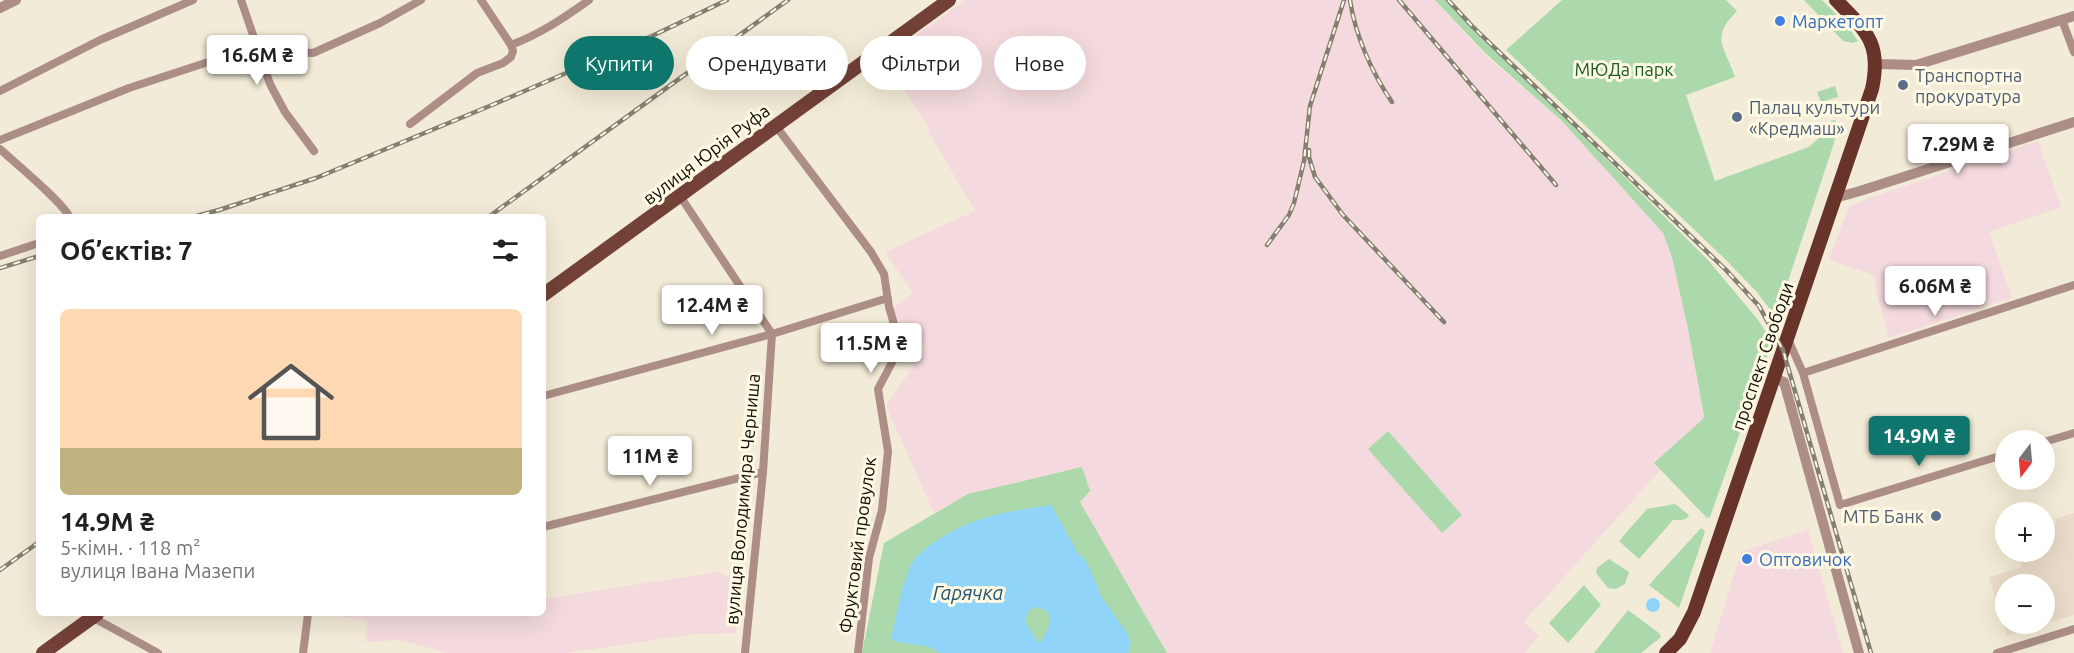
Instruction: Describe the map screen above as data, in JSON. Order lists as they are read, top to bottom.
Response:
{
  "streets": {
    "highway": ["проспект Свободи"],
    "main road": ["вулиця Юрія Руфа"],
    "street": ["вулиця Володимира Черниша", "Фруктовий провулок"]
  },
  "crossings": [
    ["вулиця Юрія Руфа", "Фруктовий провулок"]
  ],
  "water": ["Гарячка"],
  "parks": ["МЮДа парк"],
  "places": [
    "Маркетопт",
    "Транспортна прокуратура",
    "Палац культури «Кредмаш»",
    "МТБ Банк",
    "Оптовичок"
  ],
  "north": "bottom",
  "page": {
    "price": [
      "16.6M ₴",
      "7.29M ₴",
      "6.06M ₴",
      "12.4M ₴",
      "11.5M ₴",
      "14.9M ₴",
      "11M ₴"
    ],
    "chip": [
      "Купити",
      "Орендувати",
      "Фільтри",
      "Нове"
    ],
    "heading": "Об’єктів: 7",
    "list": [
      {
        "name": "14.9M ₴",
        "note": "5-кімн. · 118 m² · вулиця Івана Мазепи"
      }
    ],
    "map_buttons": ["+", "−"]
  }
}
